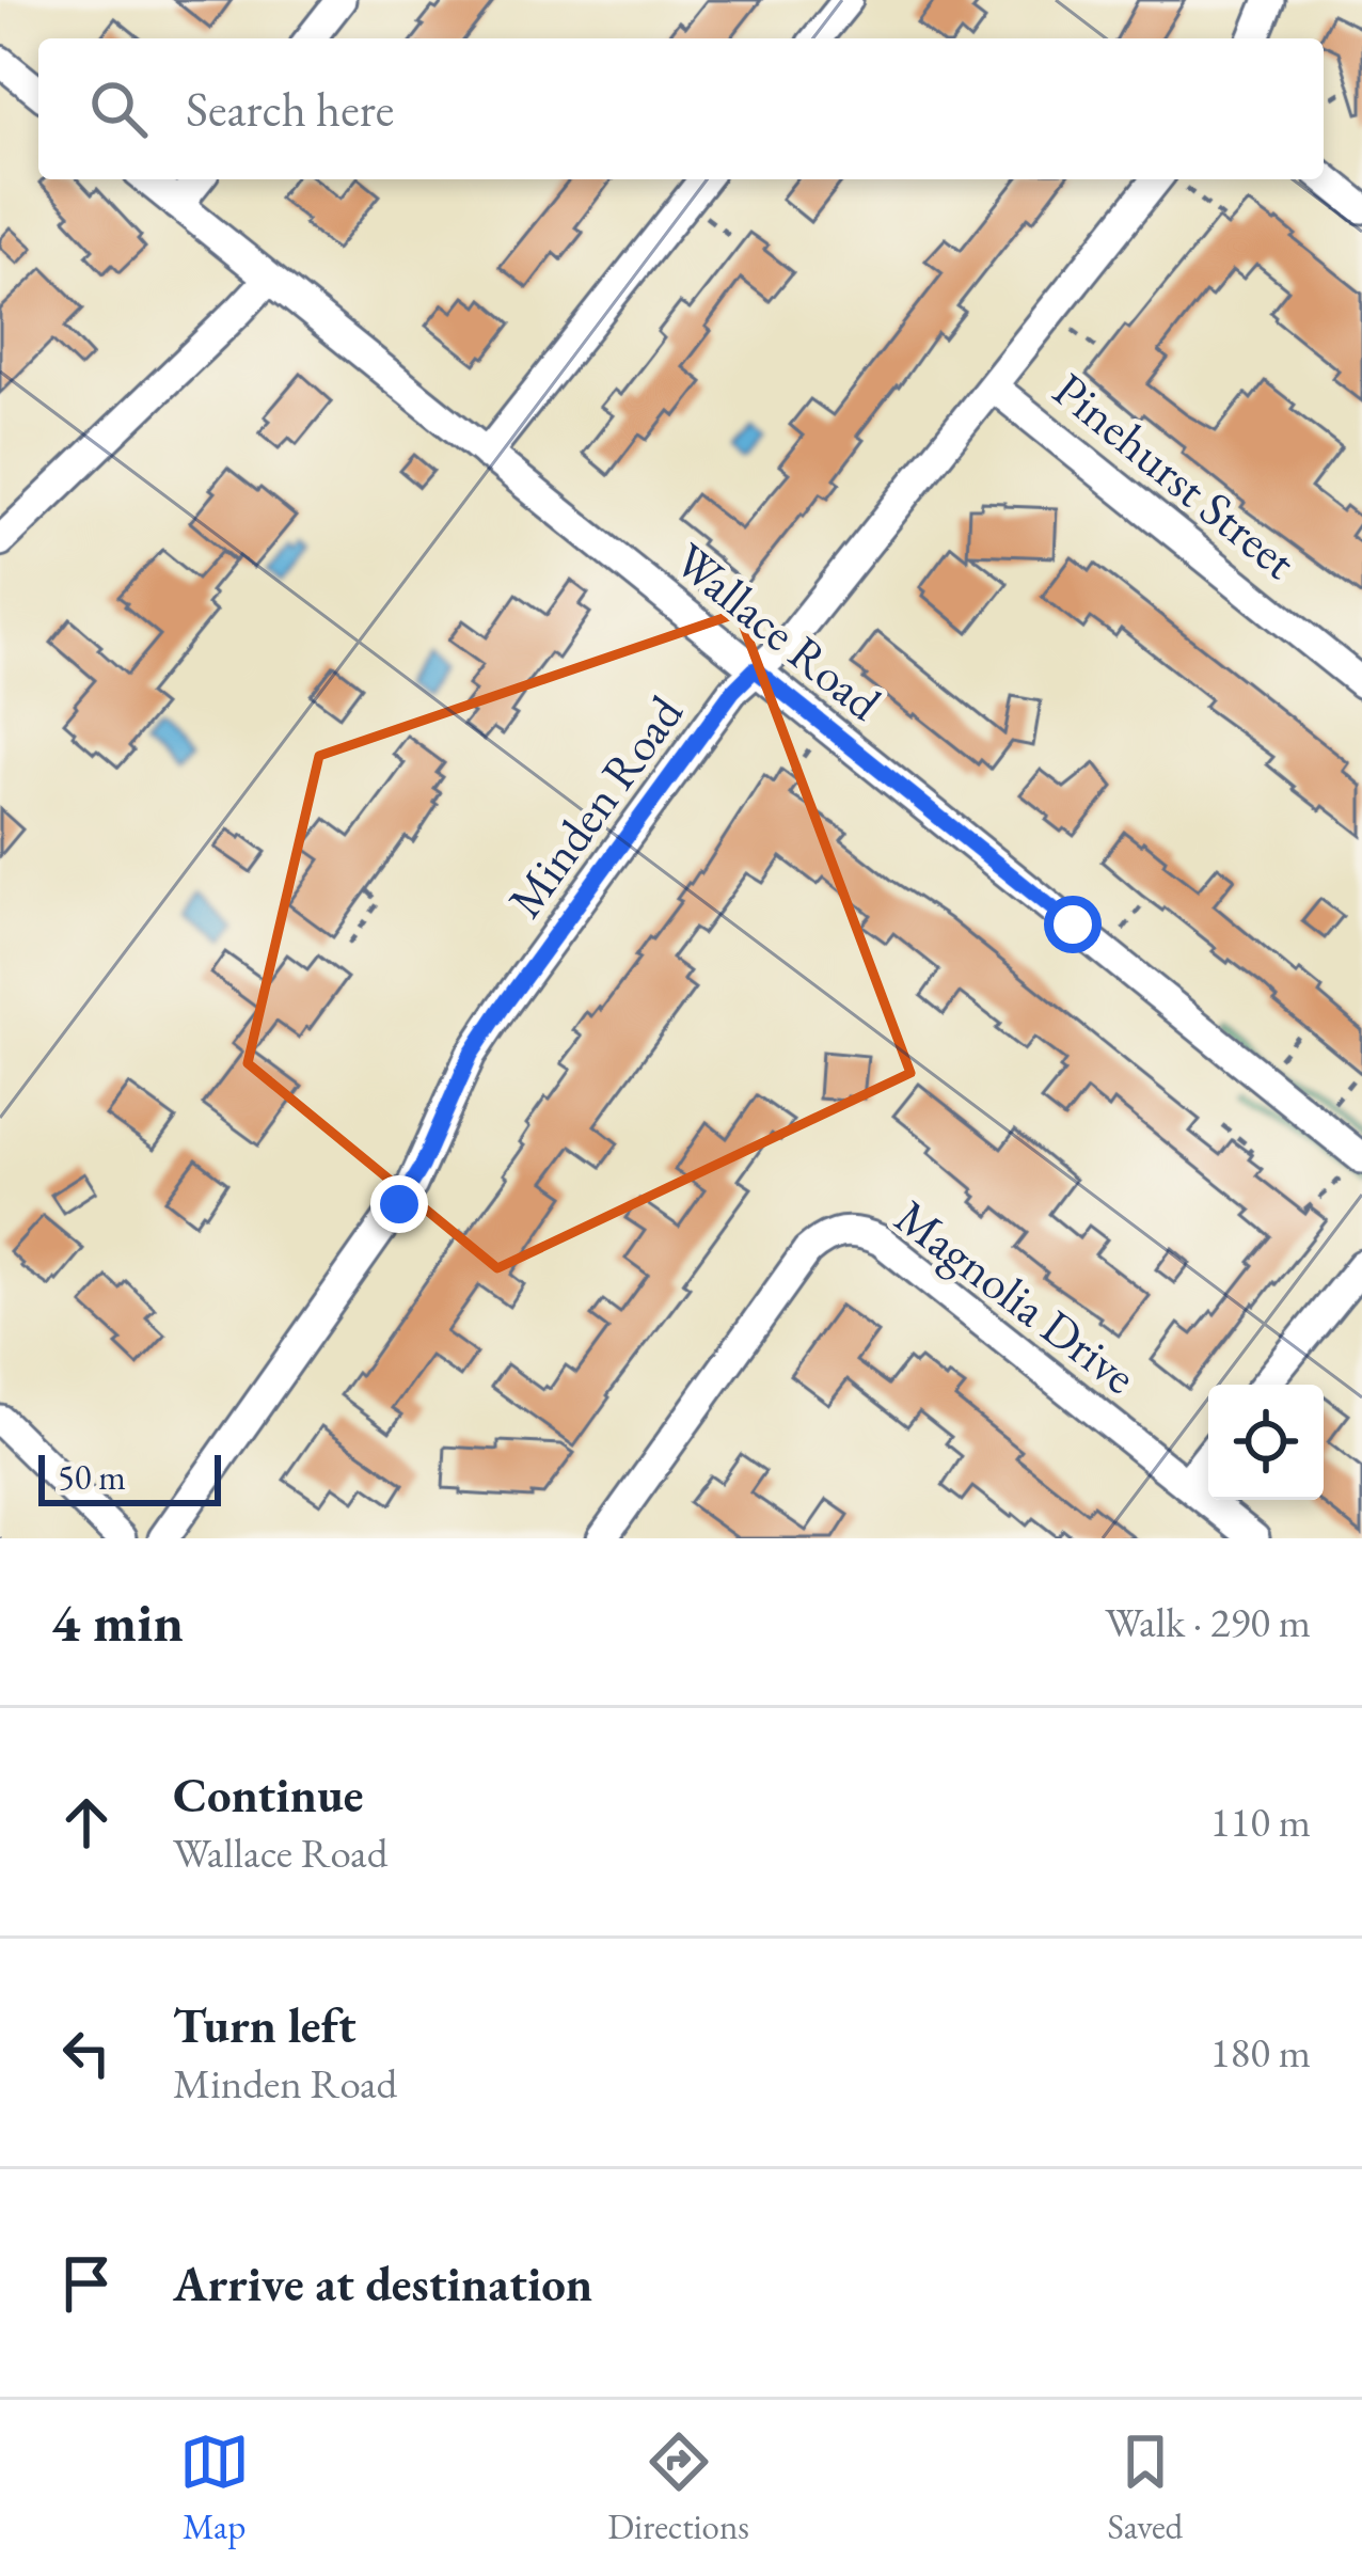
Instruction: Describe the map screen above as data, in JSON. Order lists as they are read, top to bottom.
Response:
{
  "streets": {
    "street": [
      "Pinehurst Street",
      "Wallace Road",
      "Minden Road",
      "Magnolia Drive"
    ]
  },
  "crossings": [
    ["Pinehurst Street", "Minden Road"],
    ["Wallace Road", "Minden Road"]
  ],
  "scale_bar": "50 m",
  "page": {
    "search": "Search here",
    "scale": "50 m",
    "heading": ["4 min", "Walk · 290 m"],
    "list": [
      ["Continue", "Wallace Road", "110 m"],
      ["Turn left", "Minden Road", "180 m"],
      "Arrive at destination"
    ],
    "nav": ["Map", "Directions", "Saved"]
  }
}
